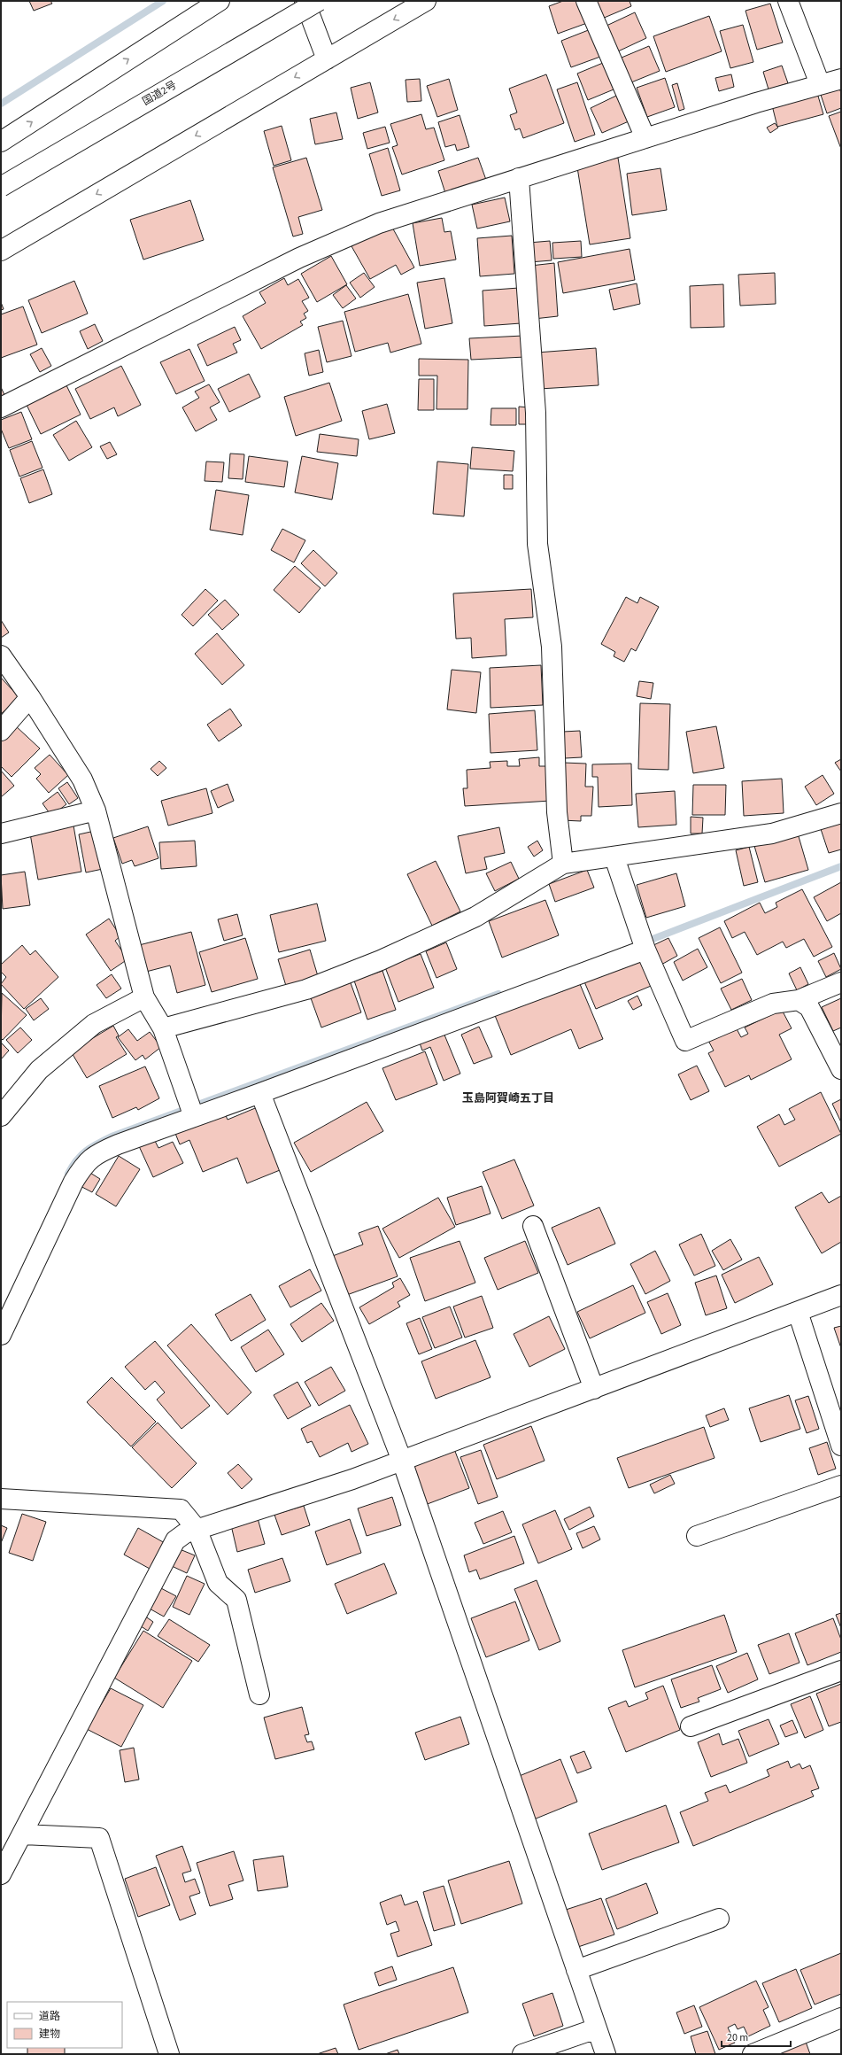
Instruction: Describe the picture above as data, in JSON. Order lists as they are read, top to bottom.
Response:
{
  "streets": {
    "main road": ["国道2号"]
  },
  "districts": ["玉島阿賀崎五丁目"],
  "legend": ["道路", "建物"],
  "scale_bar": "20 m"
}
